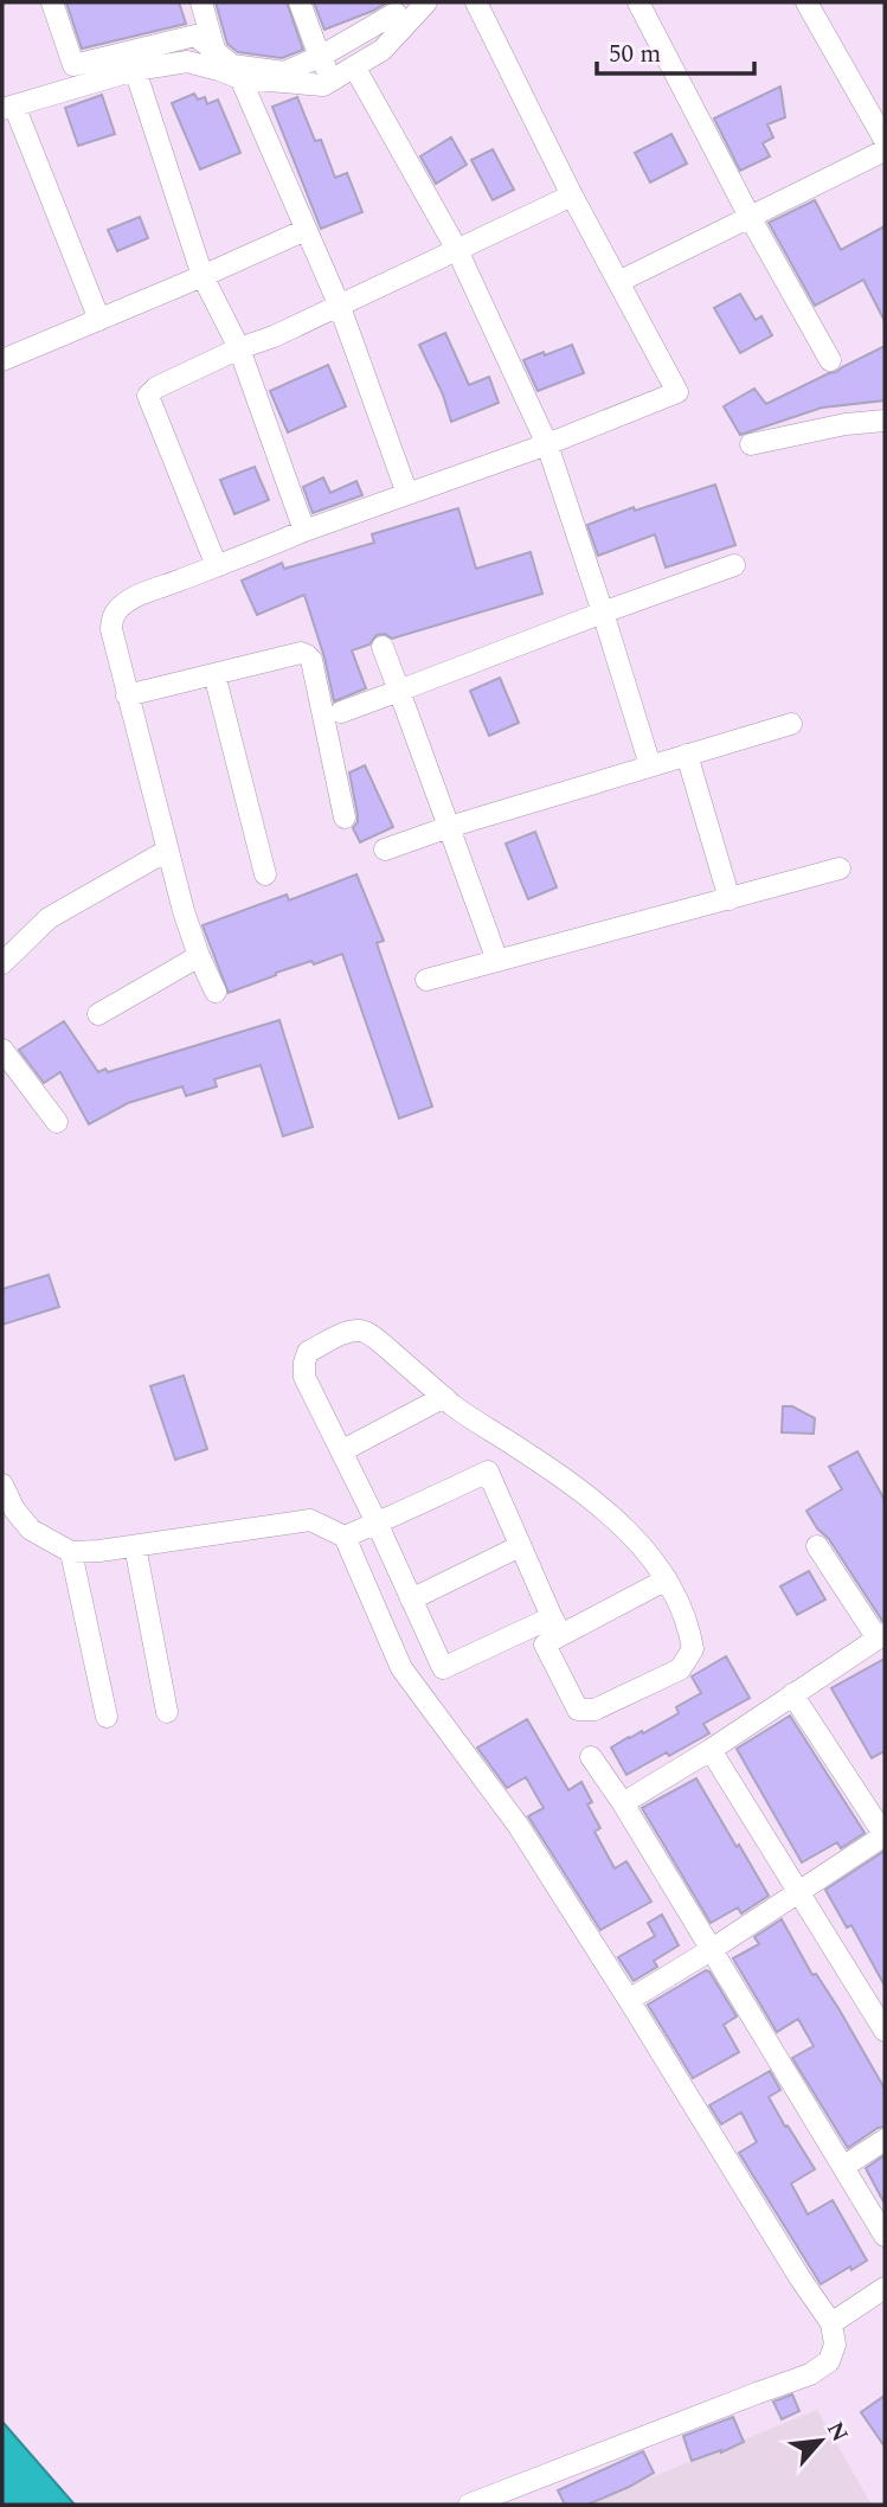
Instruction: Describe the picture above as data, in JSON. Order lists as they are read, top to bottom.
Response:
{
  "scale_bar": "50 m",
  "north": "top right"
}
